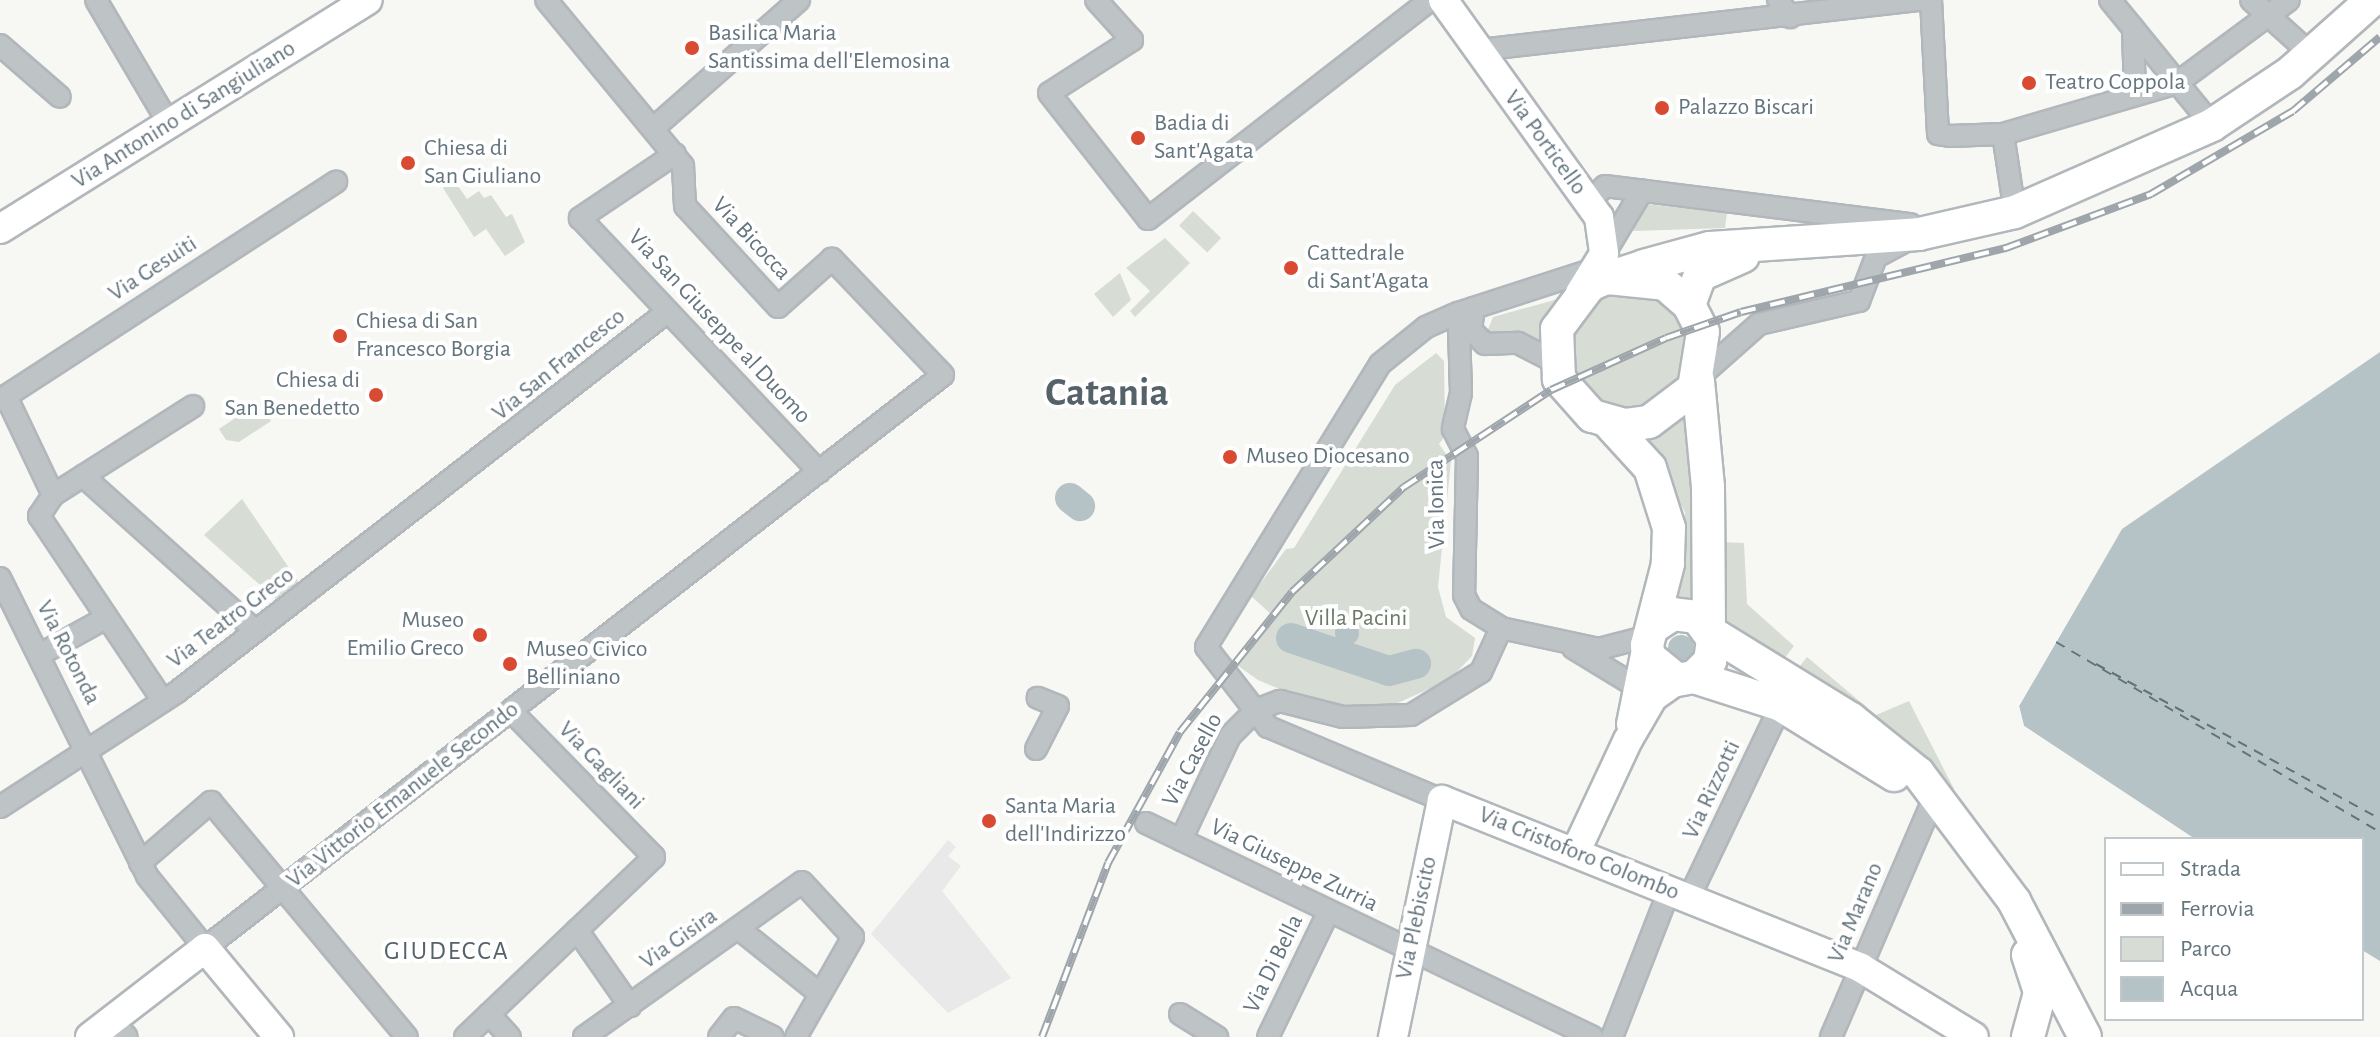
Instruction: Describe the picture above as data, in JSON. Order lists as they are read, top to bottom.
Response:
{
  "streets": {
    "main road": [
      "Via Antonino di Sangiuliano",
      "Via Porticello",
      "Via Vittorio Emanuele Secondo",
      "Via Cristoforo Colombo",
      "Via Plebiscito"
    ],
    "street": [
      "Via Bicocca",
      "Via Gesuiti",
      "Via San Giuseppe al Duomo",
      "Via San Francesco",
      "Via Ionica",
      "Via Teatro Greco",
      "Via Rotonda",
      "Via Casello",
      "Via Gagliani",
      "Via Rizzotti",
      "Via Giuseppe Zurria",
      "Via Marano",
      "Via Gisira",
      "Via Di Bella"
    ]
  },
  "crossings": [
    ["Via Bicocca", "Via San Giuseppe al Duomo"],
    ["Via Bicocca", "Via Vittorio Emanuele Secondo"],
    ["Via San Giuseppe al Duomo", "Via San Francesco"],
    ["Via San Giuseppe al Duomo", "Via Vittorio Emanuele Secondo"],
    ["Via San Francesco", "Via Teatro Greco"],
    ["Via Ionica", "Via Cristoforo Colombo"],
    ["Via Teatro Greco", "Via Rotonda"],
    ["Via Rotonda", "Via Vittorio Emanuele Secondo"],
    ["Via Casello", "Via Cristoforo Colombo"],
    ["Via Casello", "Via Giuseppe Zurria"],
    ["Via Gagliani", "Via Vittorio Emanuele Secondo"],
    ["Via Rizzotti", "Via Cristoforo Colombo"],
    ["Via Cristoforo Colombo", "Via Marano"],
    ["Via Cristoforo Colombo", "Via Plebiscito"],
    ["Via Giuseppe Zurria", "Via Plebiscito"],
    ["Via Giuseppe Zurria", "Via Di Bella"]
  ],
  "districts": ["Catania", "GIUDECCA"],
  "parks": ["Villa Pacini"],
  "places": [
    "Basilica Maria Santissima dell'Elemosina",
    "Teatro Coppola",
    "Palazzo Biscari",
    "Badia di Sant'Agata",
    "Chiesa di San Giuliano",
    "Cattedrale di Sant'Agata",
    "Chiesa di San Francesco Borgia",
    "Chiesa di San Benedetto",
    "Museo Diocesano",
    "Museo Emilio Greco",
    "Museo Civico Belliniano",
    "Santa Maria dell'Indirizzo"
  ],
  "legend": [
    "Strada",
    "Ferrovia",
    "Parco",
    "Acqua"
  ]
}
